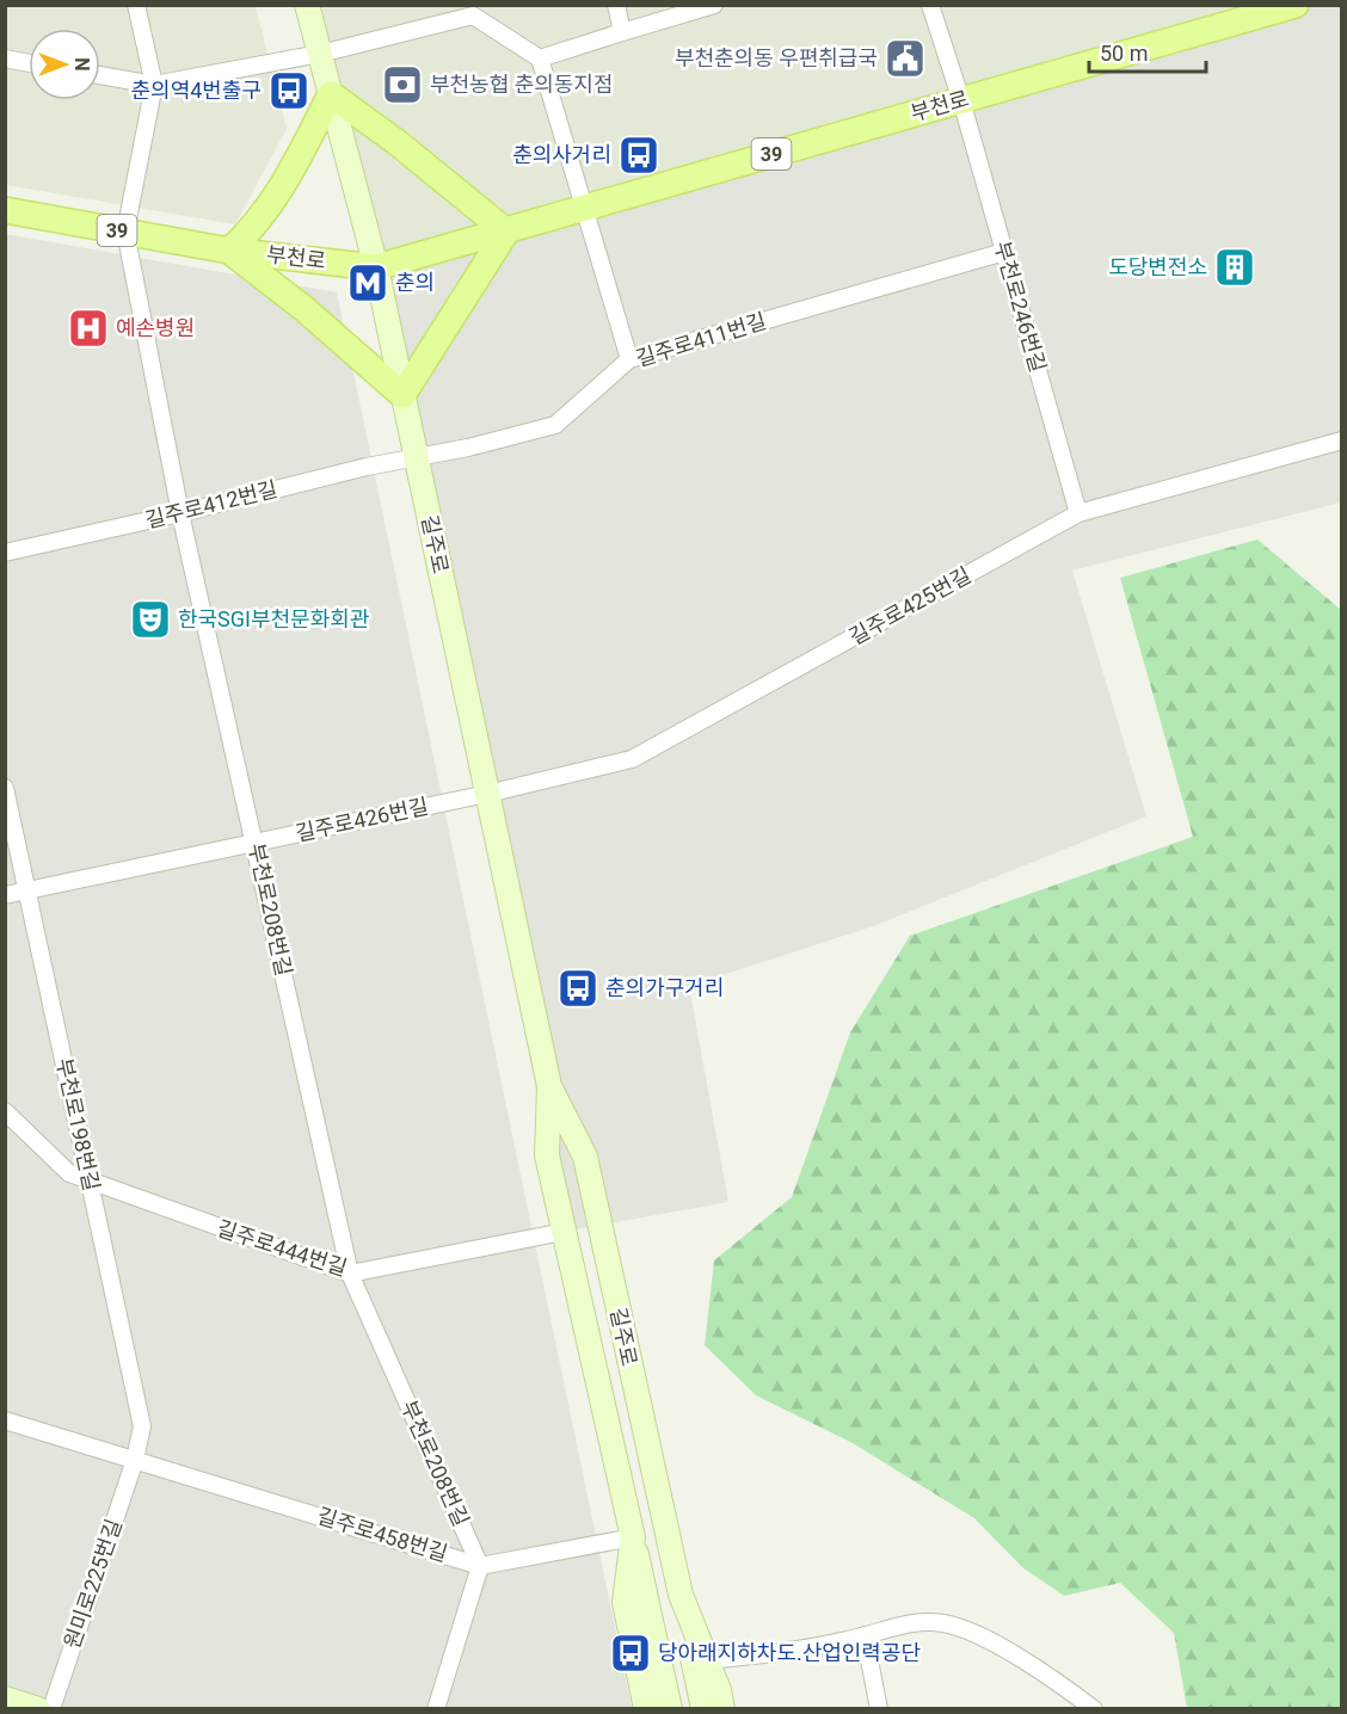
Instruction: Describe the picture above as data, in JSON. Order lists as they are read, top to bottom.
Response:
{
  "streets": {
    "main road": ["부천로", "39"],
    "street": [
      "부천로246번길",
      "길주로411번길",
      "길주로412번길",
      "길주로",
      "길주로425번길",
      "길주로426번길",
      "부천로208번길",
      "부천로198번길",
      "길주로444번길",
      "길주로458번길",
      "원미로225번길"
    ]
  },
  "crossings": [
    ["부천로", "부천로246번길"],
    ["부천로", "길주로"],
    ["부천로", "부천로208번길"],
    ["부천로246번길", "길주로411번길"],
    ["부천로246번길", "길주로425번길"],
    ["길주로411번길", "길주로412번길"],
    ["길주로411번길", "길주로"],
    ["길주로412번길", "길주로"],
    ["길주로412번길", "부천로208번길"],
    ["길주로", "길주로425번길"],
    ["길주로", "길주로426번길"],
    ["길주로", "길주로444번길"],
    ["길주로", "길주로458번길"],
    ["길주로425번길", "길주로426번길"],
    ["길주로426번길", "부천로208번길"],
    ["길주로426번길", "부천로198번길"],
    ["부천로208번길", "길주로444번길"],
    ["부천로208번길", "길주로458번길"],
    ["부천로198번길", "길주로444번길"],
    ["부천로198번길", "길주로458번길"],
    ["부천로198번길", "원미로225번길"],
    ["길주로458번길", "원미로225번길"]
  ],
  "places": {
    "public building": ["부천춘의동 우편취급국"],
    "bank": ["부천농협 춘의동지점"],
    "bus stop": [
      "춘의역4번출구",
      "춘의사거리",
      "춘의가구거리",
      "당아래지하차도.산업인력공단"
    ],
    "building": ["도당변전소"],
    "metro station": ["춘의"],
    "hospital": ["예손병원"],
    "theatre": ["한국SGI부천문화회관"]
  },
  "scale_bar": "50 m",
  "north": "right"
}
